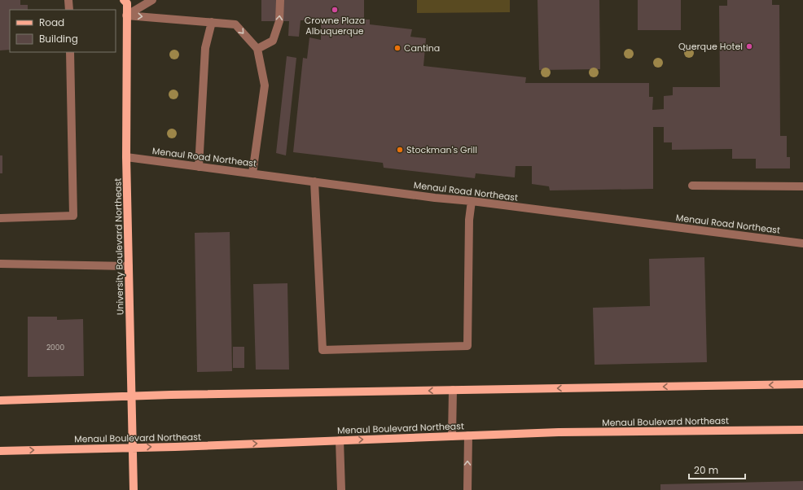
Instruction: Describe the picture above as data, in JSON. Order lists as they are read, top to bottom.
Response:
{
  "streets": {
    "main road": ["University Boulevard Northeast", "Menaul Boulevard Northeast"],
    "street": ["Menaul Road Northeast"]
  },
  "crossings": [
    ["Menaul Road Northeast", "University Boulevard Northeast"],
    ["University Boulevard Northeast", "Menaul Boulevard Northeast"]
  ],
  "places": [
    "Crowne Plaza Albuquerque",
    "Querque Hotel",
    "Cantina",
    "Stockman's Grill"
  ],
  "house_numbers": ["2000"],
  "legend": ["Road", "Building"],
  "scale_bar": "20 m"
}
